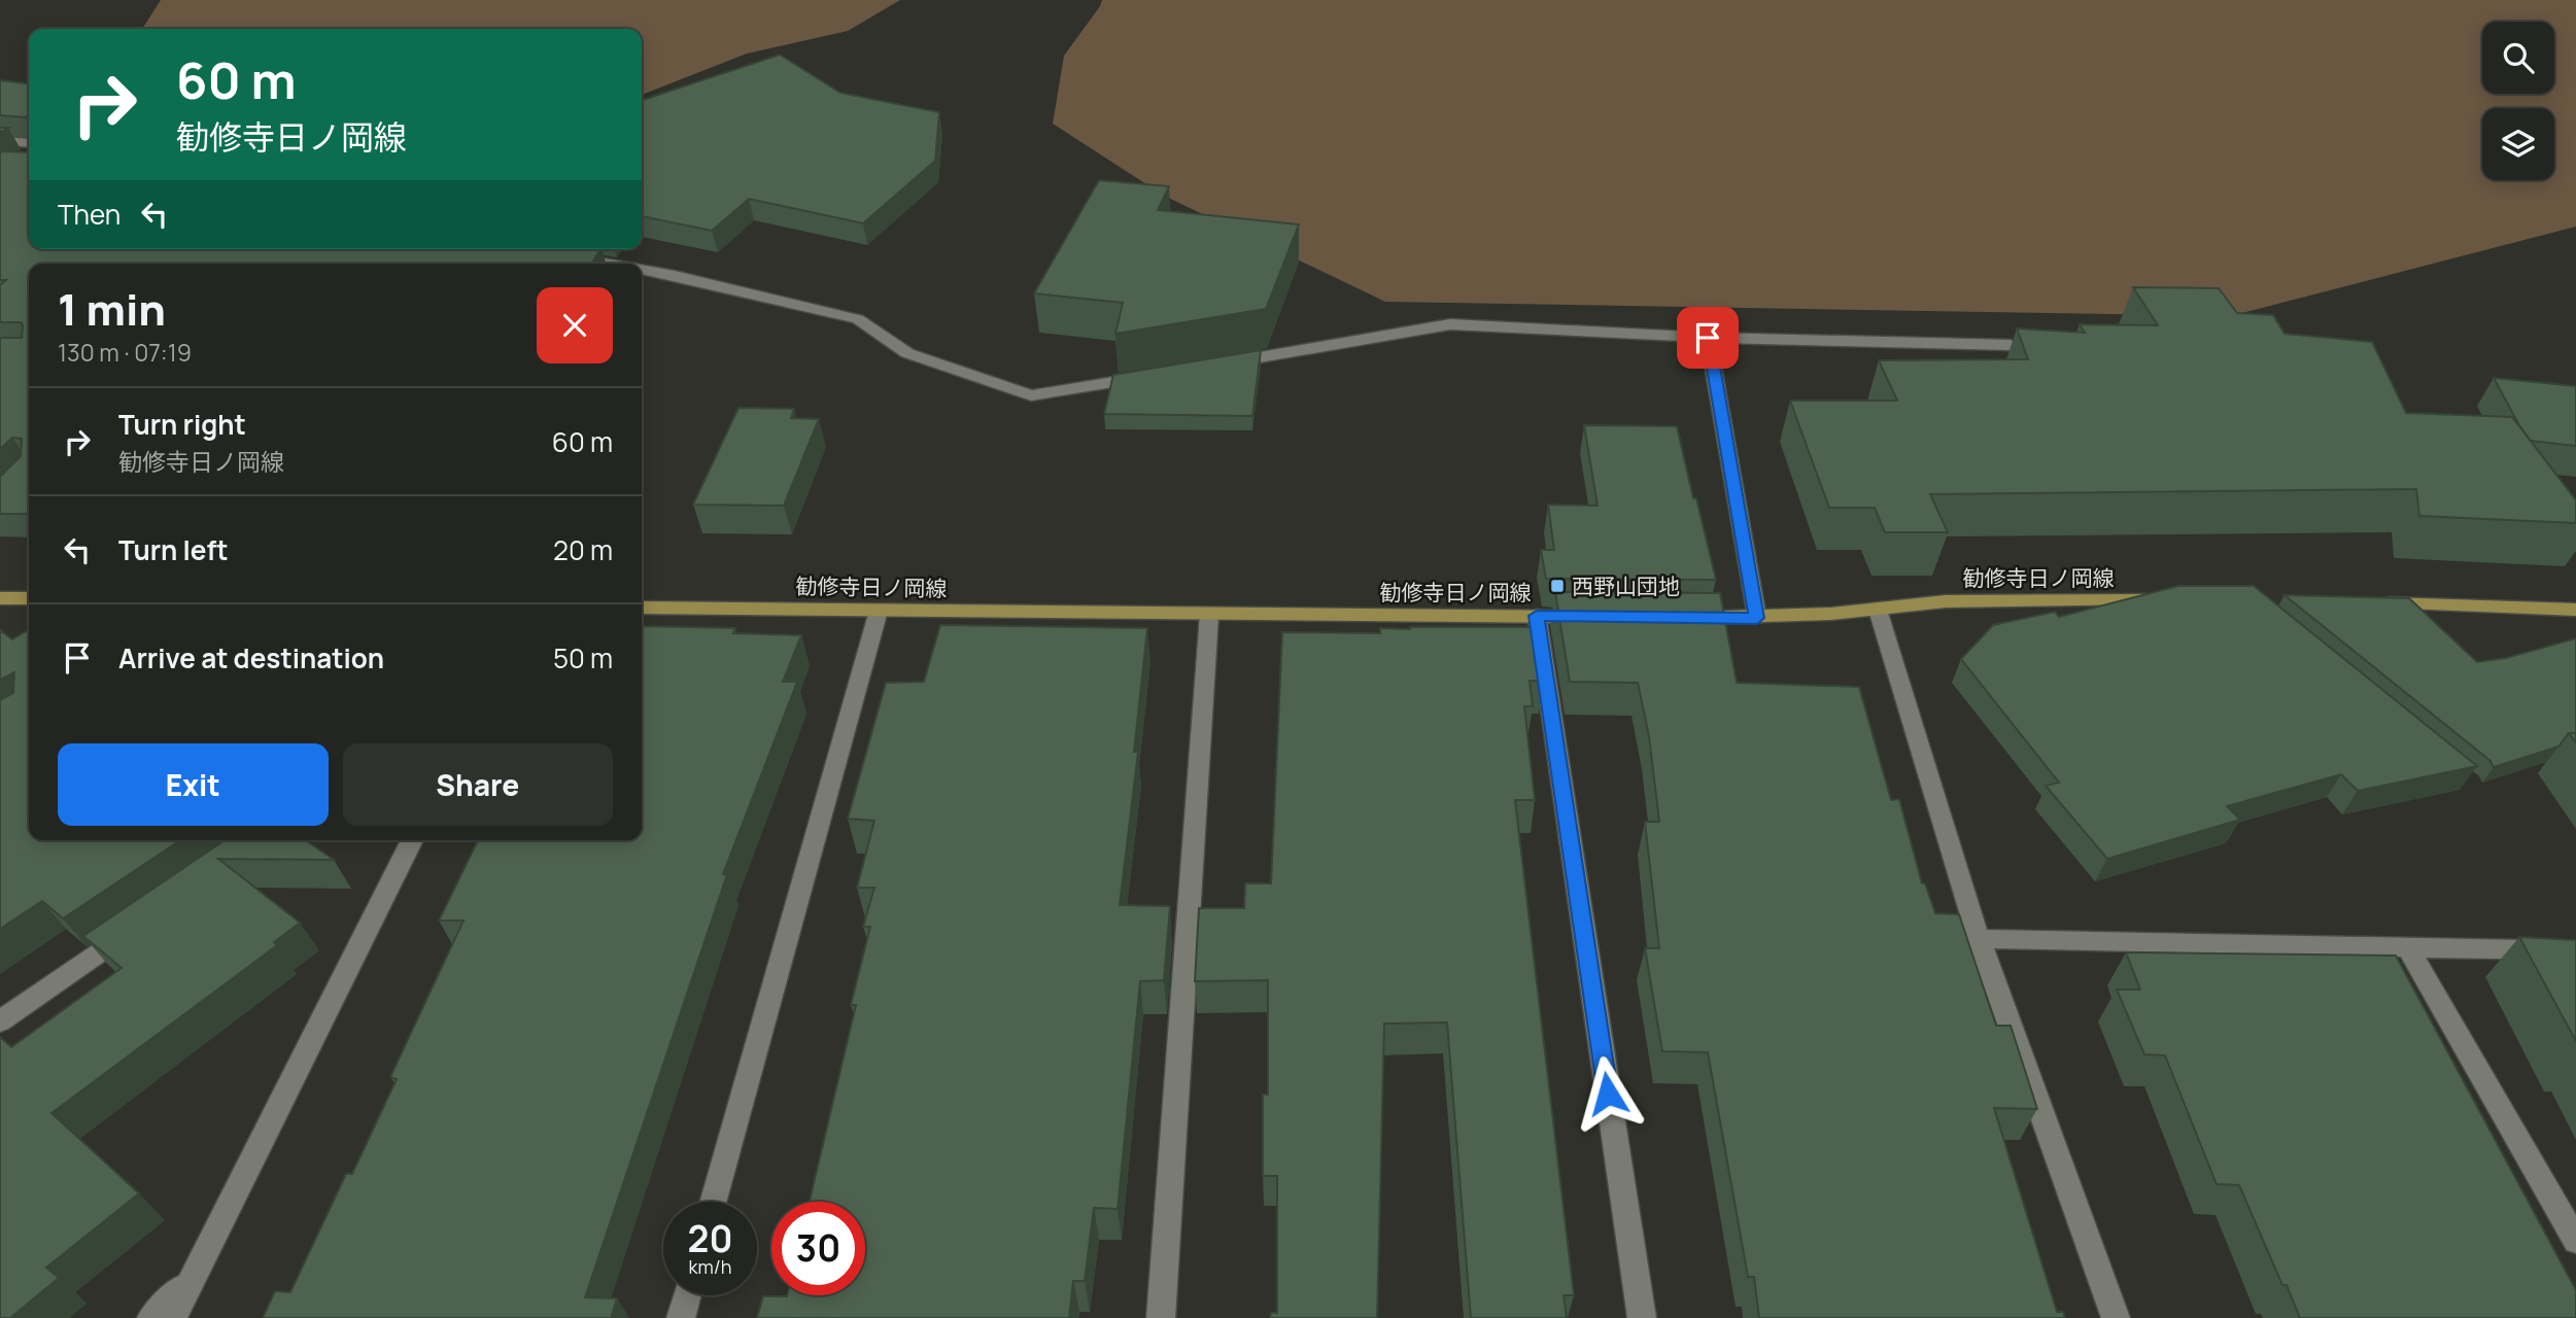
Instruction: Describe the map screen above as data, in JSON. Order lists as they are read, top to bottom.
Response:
{
  "streets": {
    "main road": ["勧修寺日ノ岡線"]
  },
  "places": {
    "transit": ["西野山団地"]
  },
  "page": {
    "turn": ["60 m", "勧修寺日ノ岡線"],
    "then": "Then",
    "heading": ["1 min", "130 m · 07:19"],
    "list": [
      {
        "name": "Turn right",
        "note": "勧修寺日ノ岡線",
        "value": "60 m"
      },
      {
        "name": "Turn left",
        "value": "20 m"
      },
      {
        "name": "Arrive at destination",
        "value": "50 m"
      }
    ],
    "buttons": ["Exit", "Share"],
    "speed": "20 km/h",
    "limit": "30"
  }
}
